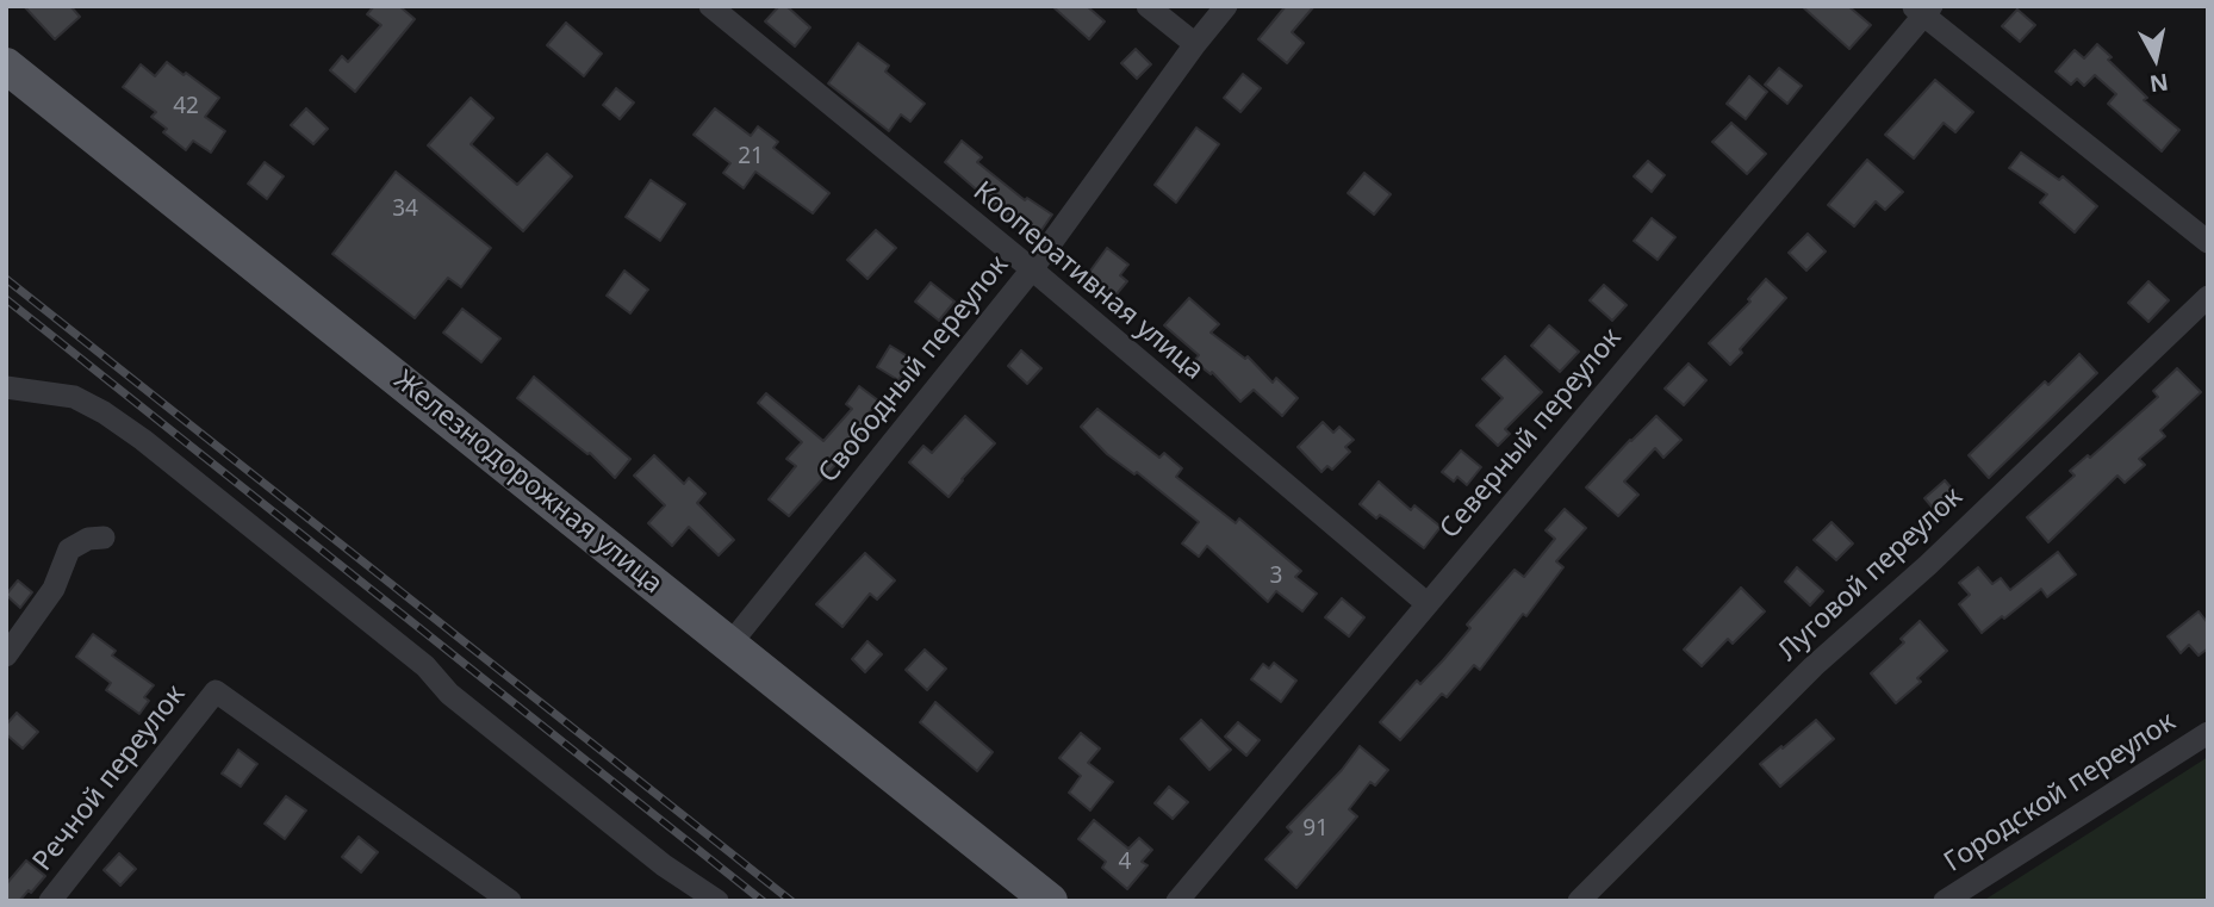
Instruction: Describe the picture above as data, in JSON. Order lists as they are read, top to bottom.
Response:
{
  "streets": {
    "main road": ["Железнодорожная улица"],
    "street": [
      "Кооперативная улица",
      "Свободный переулок",
      "Северный переулок",
      "Луговой переулок",
      "Речной переулок",
      "Городской переулок"
    ]
  },
  "crossings": [
    ["Кооперативная улица", "Свободный переулок"],
    ["Кооперативная улица", "Северный переулок"],
    ["Свободный переулок", "Железнодорожная улица"]
  ],
  "house_numbers": [
    "42",
    "21",
    "34",
    "3",
    "91",
    "4"
  ],
  "north": "bottom"
}
